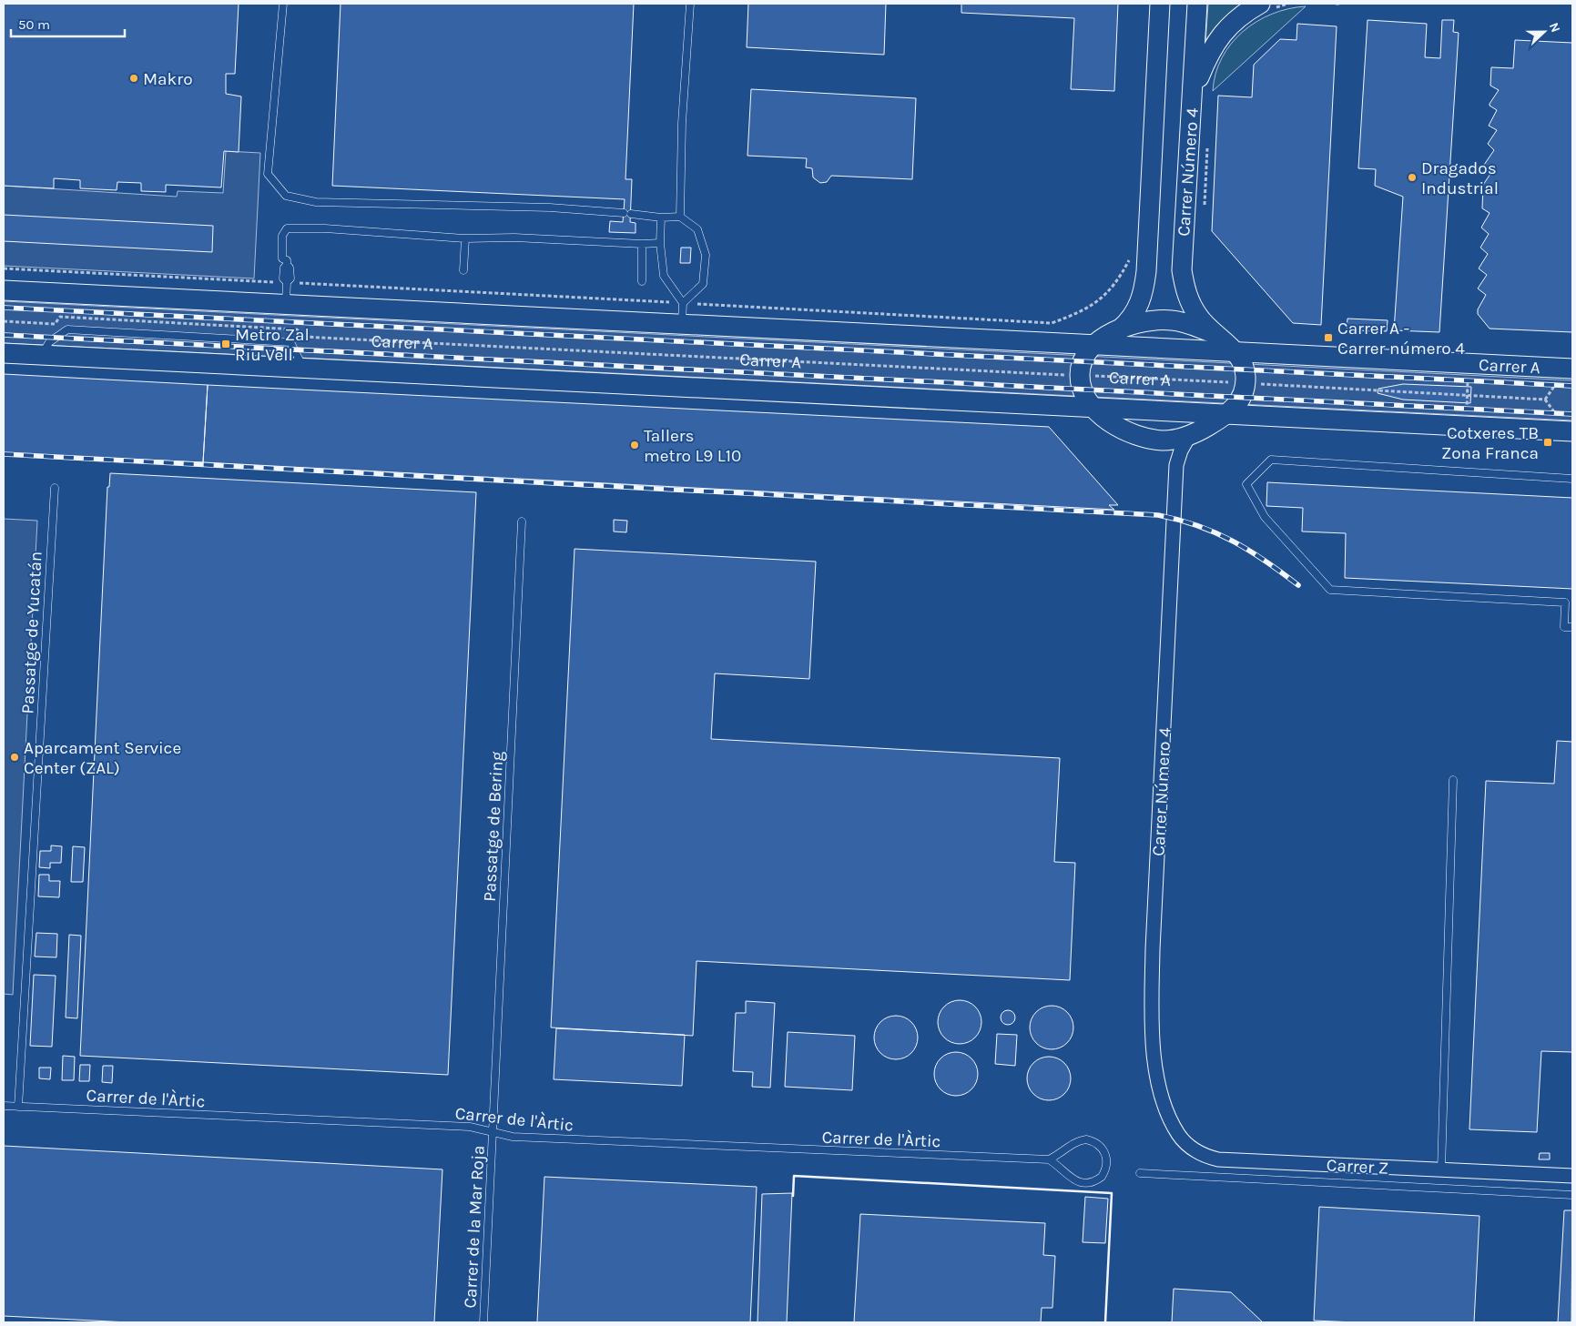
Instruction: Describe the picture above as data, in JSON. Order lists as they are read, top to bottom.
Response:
{
  "streets": {
    "main road": ["Carrer Número 4", "Carrer A"],
    "street": ["Carrer Z"],
    "lane": [
      "Passatge de Yucatán",
      "Passatge de Bering",
      "Carrer de l'Àrtic",
      "Carrer de la Mar Roja"
    ]
  },
  "crossings": [
    ["Carrer Número 4", "Carrer Z"],
    ["Passatge de Yucatán", "Carrer de l'Àrtic"],
    ["Passatge de Bering", "Carrer de l'Àrtic"],
    ["Passatge de Bering", "Carrer de la Mar Roja"],
    ["Carrer de l'Àrtic", "Carrer de la Mar Roja"]
  ],
  "places": {
    "other": [
      "Makro",
      "Dragados Industrial",
      "Tallers metro L9 L10",
      "Aparcament Service Center (ZAL)"
    ],
    "transit": ["Carrer A - Carrer número 4", "Metro Zal Riu Vell", "Cotxeres TB Zona Franca"]
  },
  "scale_bar": "50 m",
  "north": "right"
}
